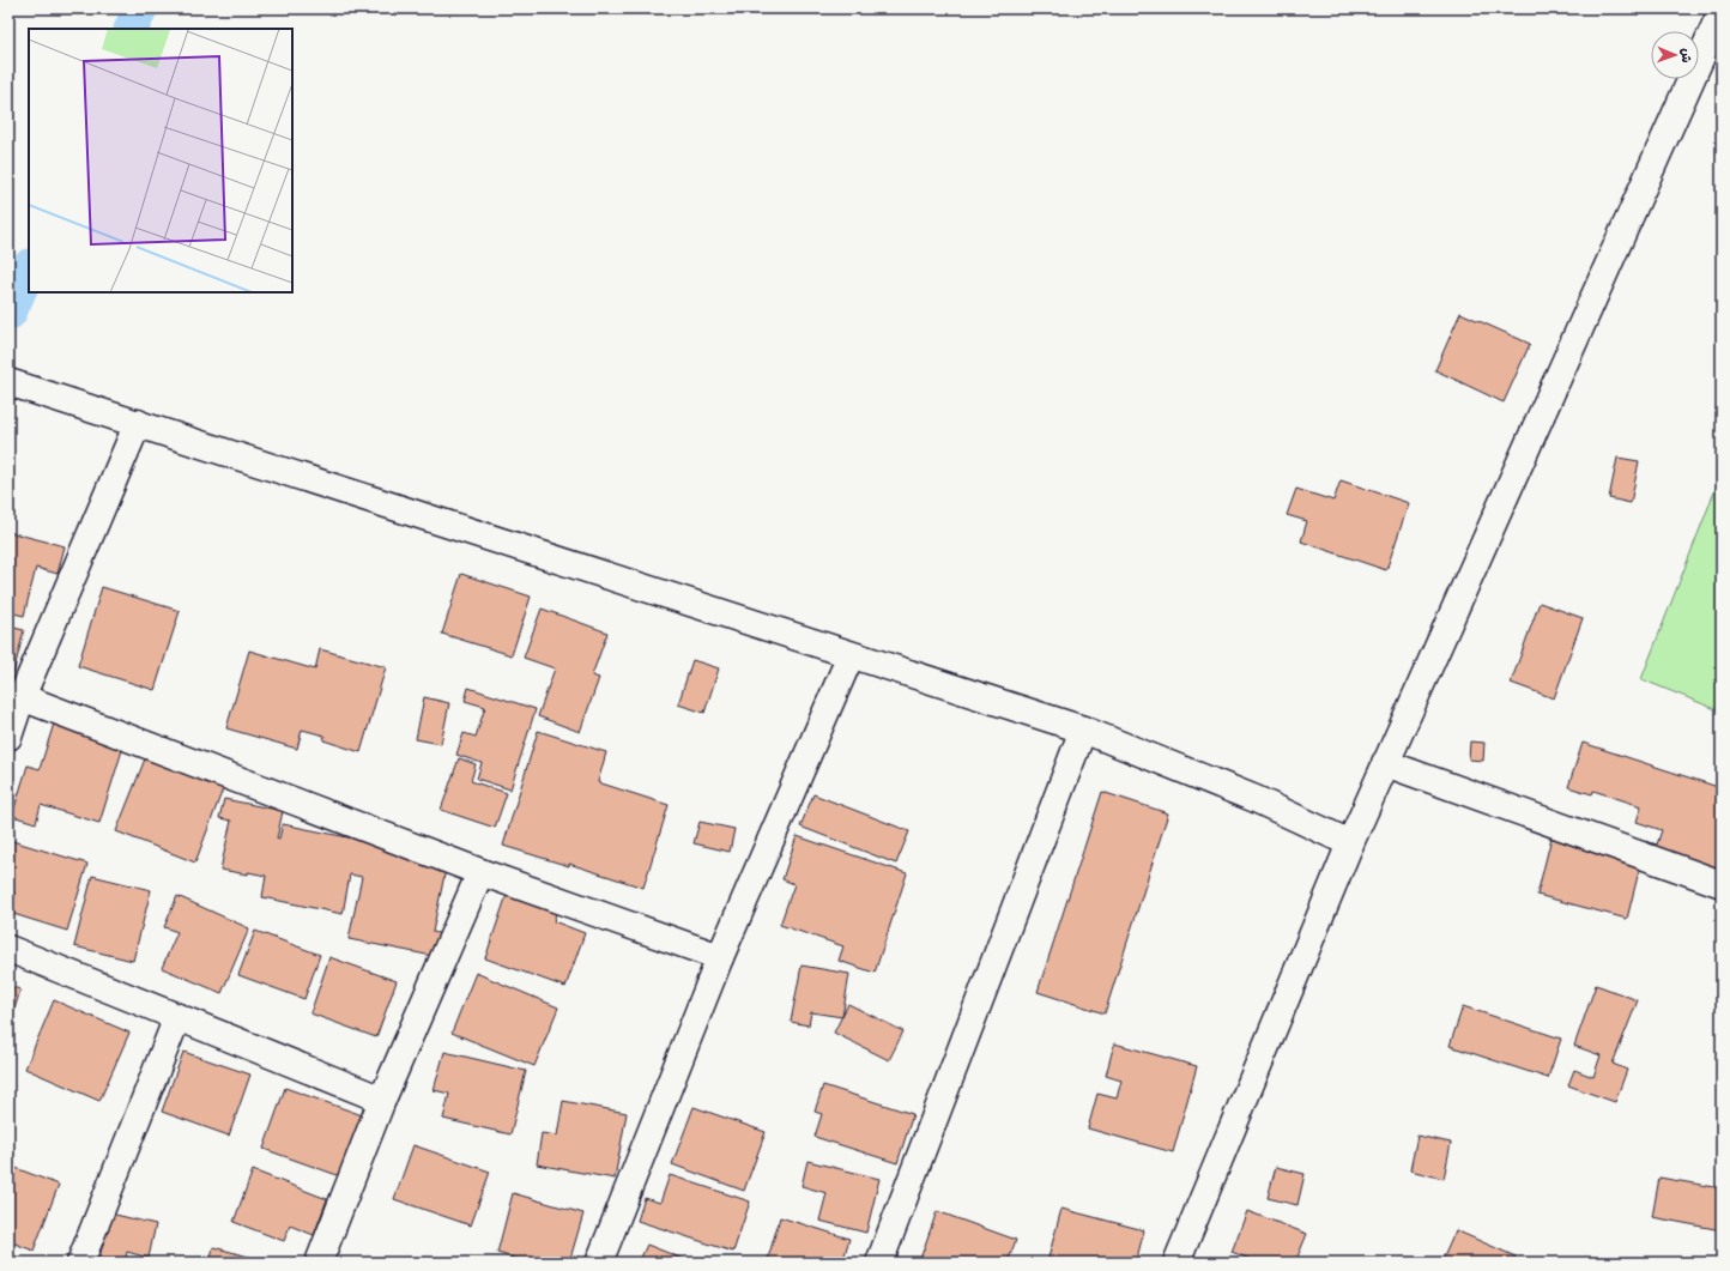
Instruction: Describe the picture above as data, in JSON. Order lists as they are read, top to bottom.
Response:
{
  "north": "right"
}
